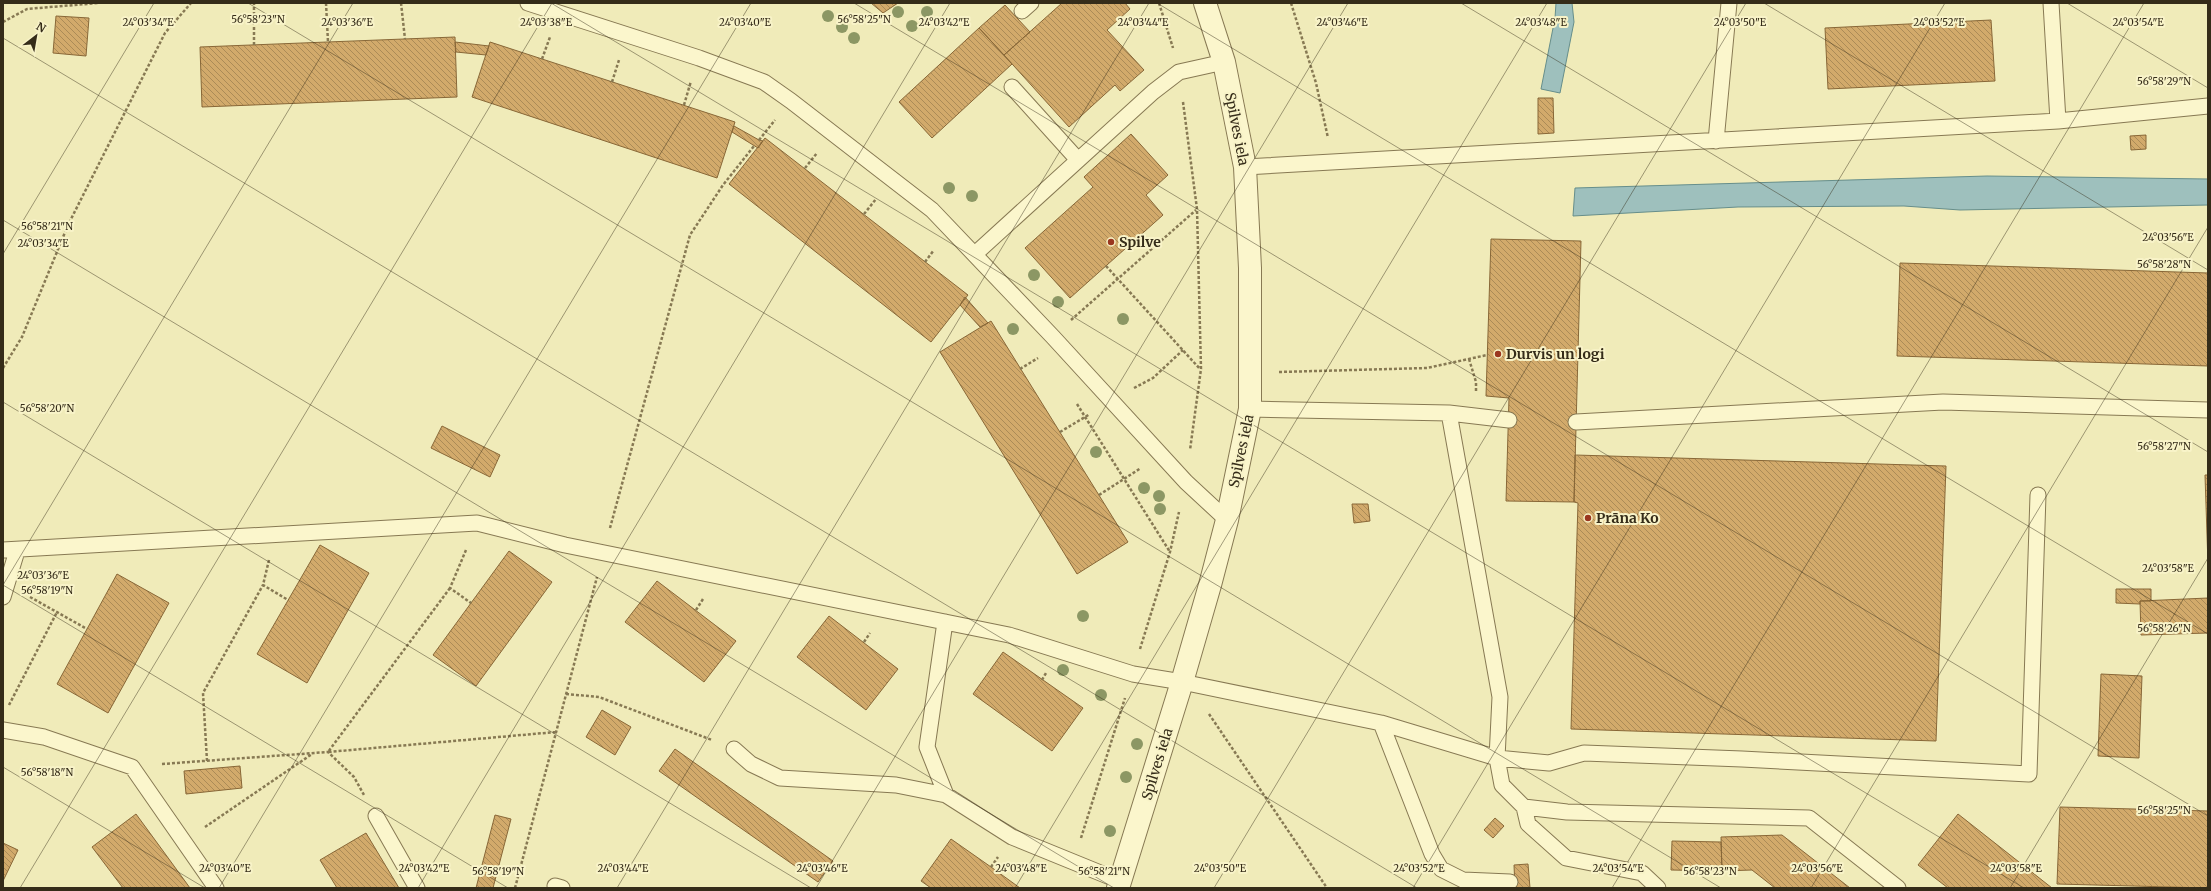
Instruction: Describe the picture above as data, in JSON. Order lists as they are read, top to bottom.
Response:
{
  "streets": {
    "street": ["Spilves iela"]
  },
  "places": ["Spilve", "Durvis un logi", "Prāna Ko"],
  "north": "top right",
  "coordinates": [
    "56°58'23\"N",
    "56°58'25\"N",
    "24°03'34\"E",
    "24°03'36\"E",
    "24°03'38\"E",
    "24°03'40\"E",
    "24°03'42\"E",
    "24°03'44\"E",
    "24°03'46\"E",
    "24°03'48\"E",
    "24°03'50\"E",
    "24°03'52\"E",
    "24°03'54\"E",
    "56°58'29\"N",
    "56°58'21\"N",
    "24°03'56\"E",
    "56°58'28\"N",
    "56°58'20\"N",
    "56°58'27\"N",
    "24°03'58\"E",
    "56°58'19\"N",
    "56°58'26\"N",
    "56°58'18\"N"
  ]
}
